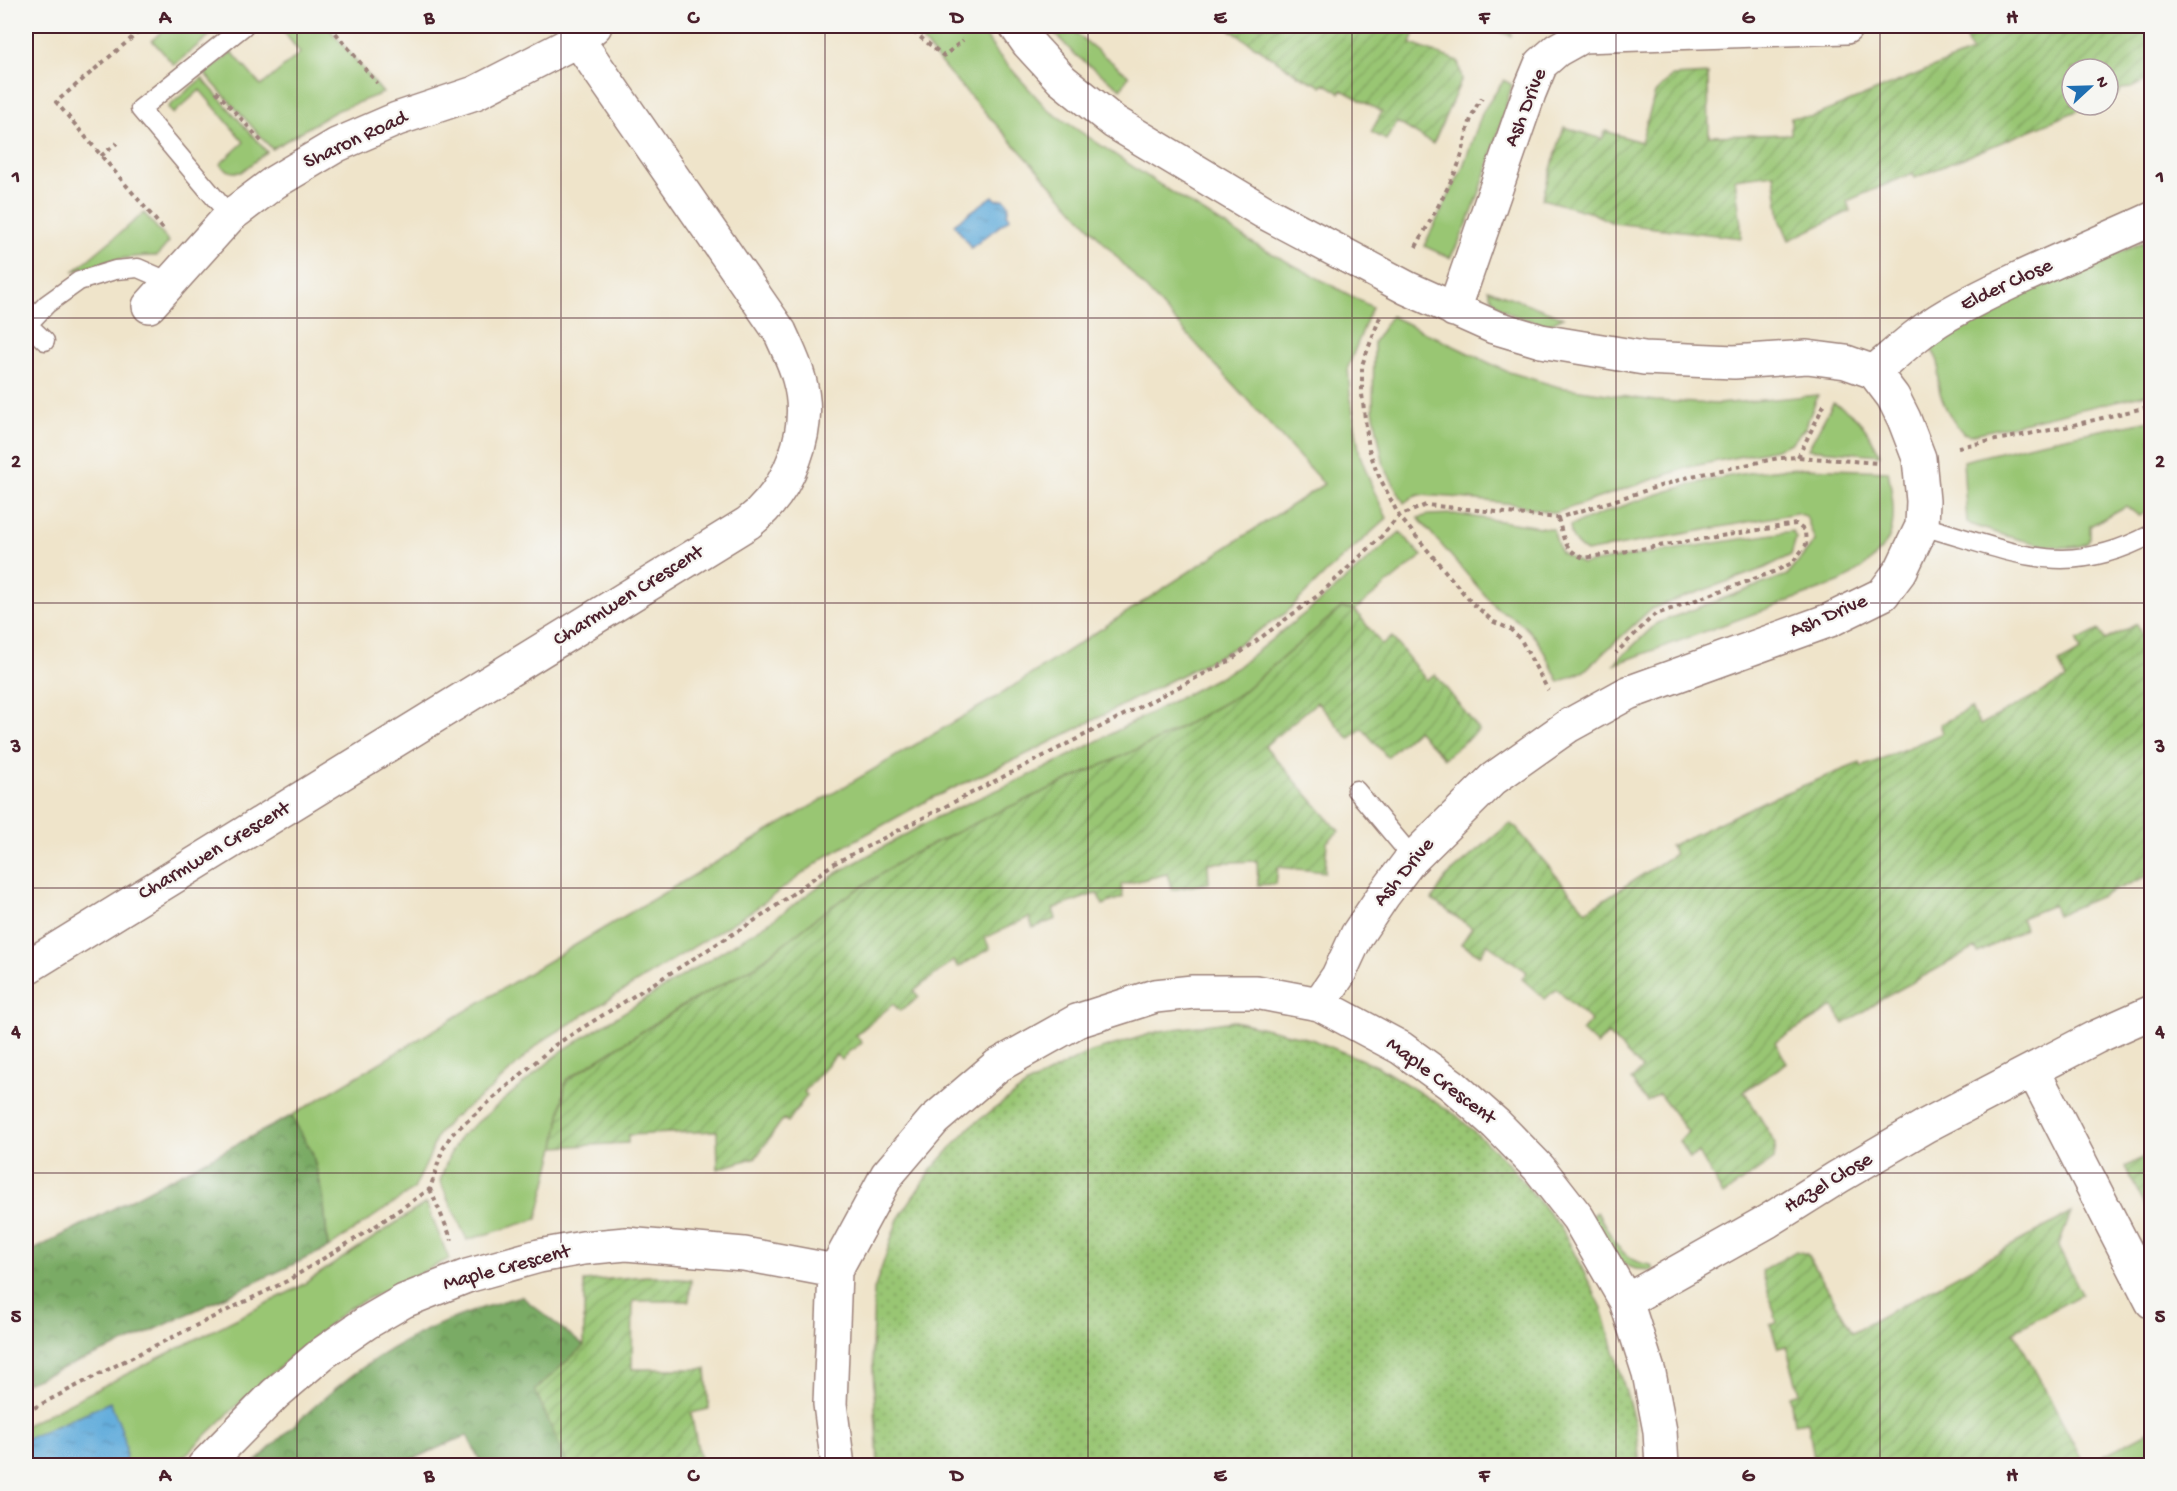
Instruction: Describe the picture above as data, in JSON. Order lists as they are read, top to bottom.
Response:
{
  "streets": {
    "street": [
      "Ash Drive",
      "Sharon Road",
      "Elder Close",
      "Charmwen Crescent",
      "Maple Crescent",
      "Hazel Close"
    ]
  },
  "crossings": [
    ["Ash Drive", "Elder Close"],
    ["Ash Drive", "Maple Crescent"],
    ["Sharon Road", "Charmwen Crescent"],
    ["Maple Crescent", "Hazel Close"]
  ],
  "north": "right",
  "grid": {
    "columns": [
      "A",
      "B",
      "C",
      "D",
      "E",
      "F",
      "G",
      "H"
    ],
    "rows": [
      "1",
      "2",
      "3",
      "4",
      "5"
    ]
  }
}
